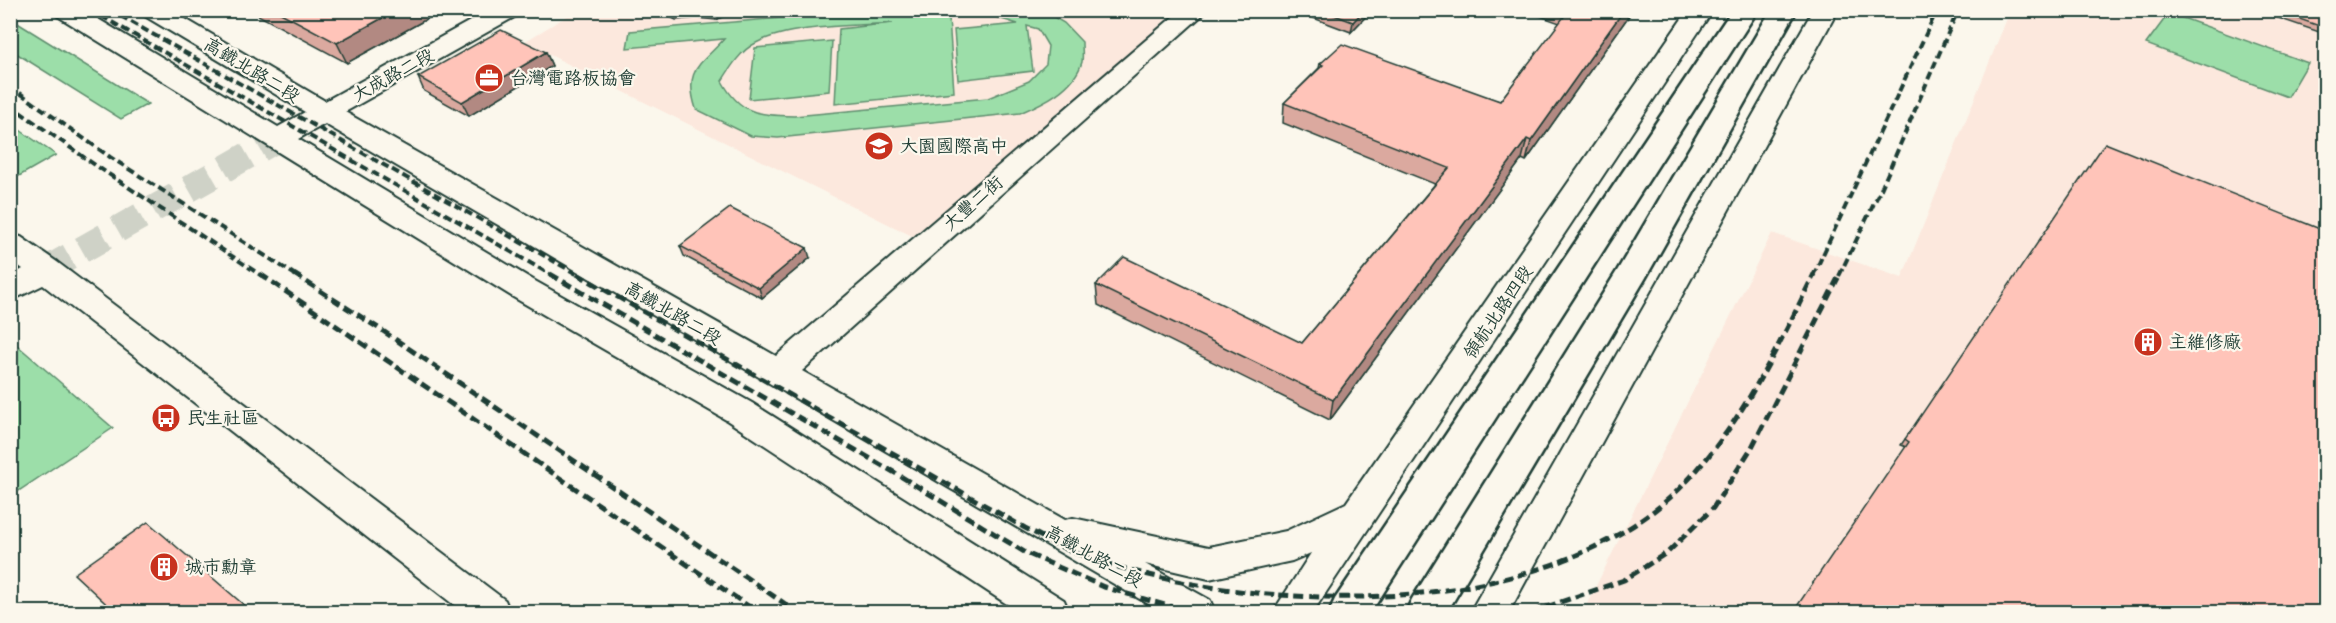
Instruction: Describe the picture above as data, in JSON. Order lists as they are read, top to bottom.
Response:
{
  "streets": {
    "street": [
      "高鐵北路二段",
      "大成路二段",
      "大豐二街",
      "領航北路四段"
    ]
  },
  "crossings": [
    ["高鐵北路二段", "大成路二段"],
    ["高鐵北路二段", "大豐二街"]
  ],
  "places": {
    "office": ["台灣電路板協會"],
    "school or university": ["大園國際高中"],
    "building": ["主維修廠", "城市勳章"],
    "bus stop": ["民生社區"]
  }
}
